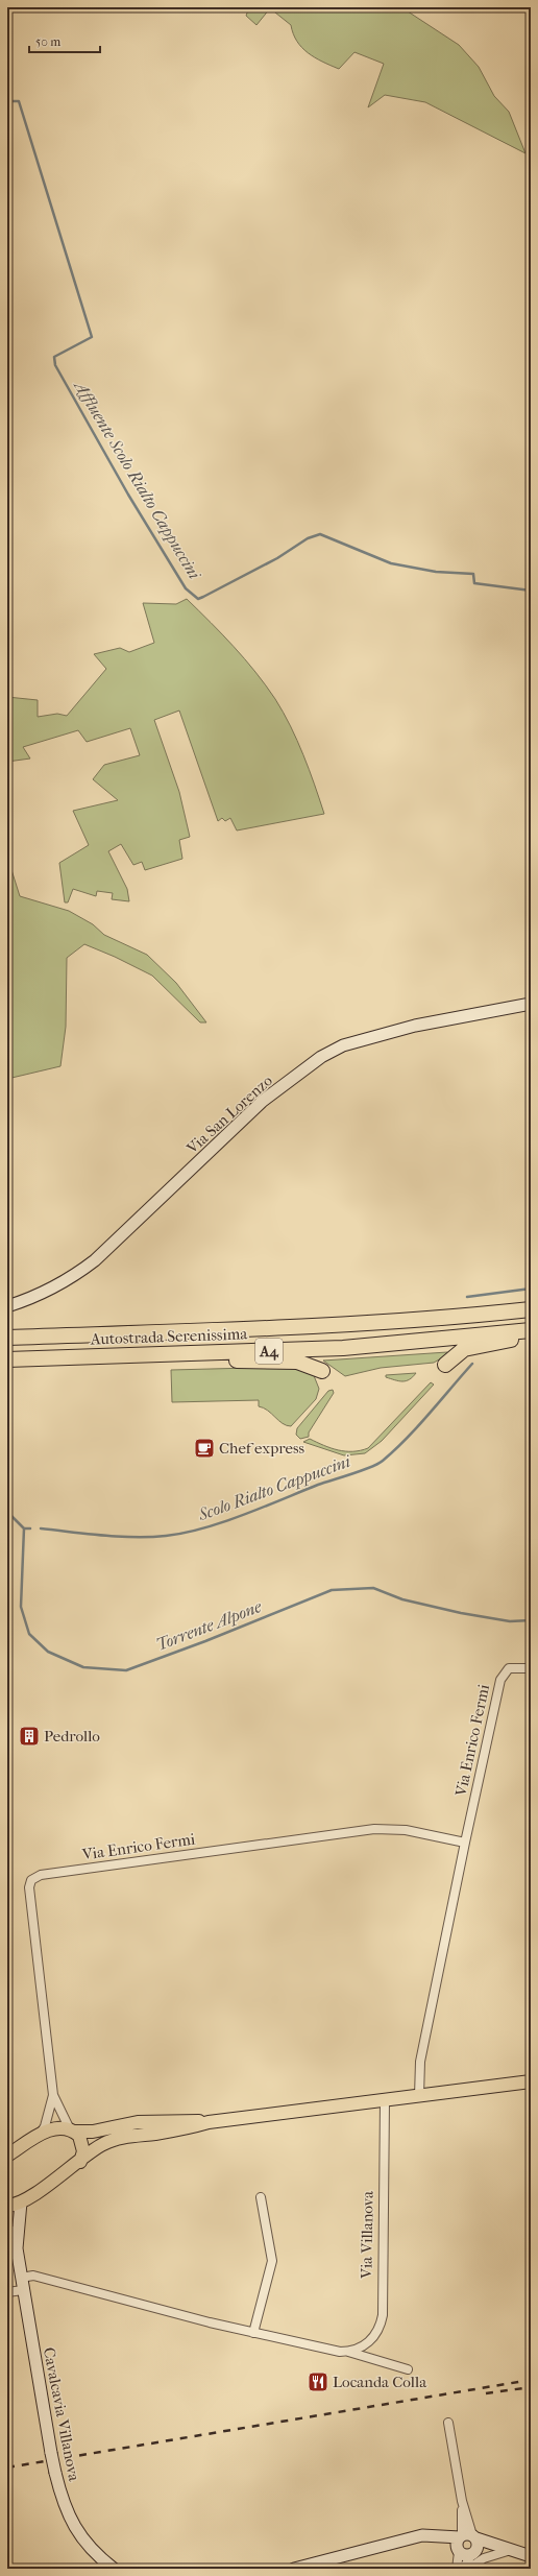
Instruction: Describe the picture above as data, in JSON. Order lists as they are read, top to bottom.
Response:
{
  "streets": {
    "highway": ["Autostrada Serenissima", "A4"],
    "street": [
      "Via San Lorenzo",
      "Via Enrico Fermi",
      "Via Villanova",
      "Cavalcavia Villanova"
    ]
  },
  "water": ["Affluente Scolo Rialto Cappuccini", "Scolo Rialto Cappuccini", "Torrente Alpone"],
  "places": {
    "cafe": ["Chef express"],
    "building": ["Pedrollo"],
    "restaurant": ["Locanda Colla"]
  },
  "scale_bar": "50 m"
}
